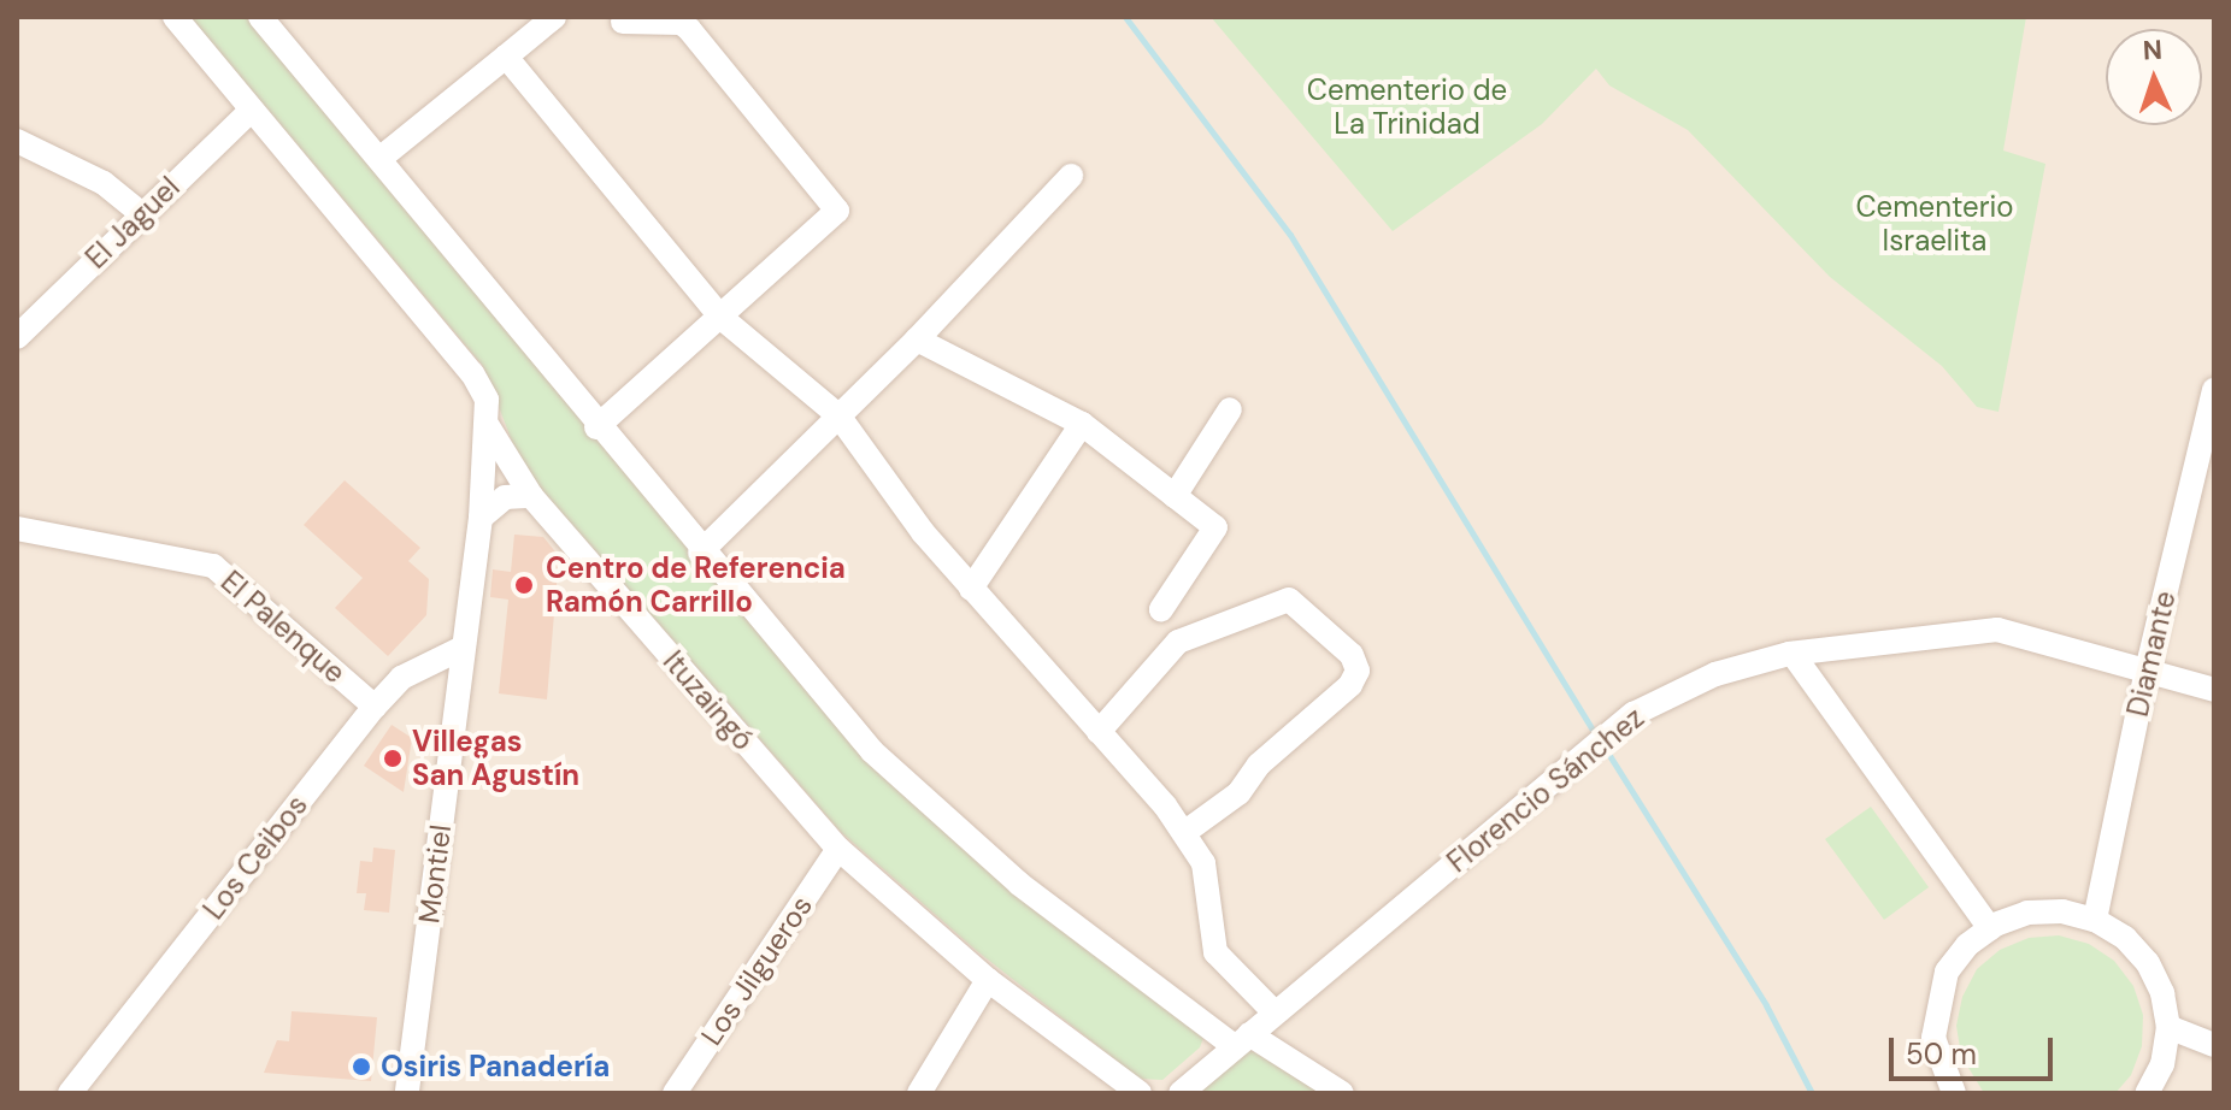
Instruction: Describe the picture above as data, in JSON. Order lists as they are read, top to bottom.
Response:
{
  "streets": {
    "street": [
      "El Jaguel",
      "El Palenque",
      "Diamante",
      "Ituzaingó",
      "Florencio Sánchez",
      "Los Ceibos",
      "Montiel",
      "Los Jilgueros"
    ]
  },
  "crossings": [
    ["El Jaguel", "Ituzaingó"],
    ["El Palenque", "Los Ceibos"],
    ["Diamante", "Florencio Sánchez"],
    ["Ituzaingó", "Montiel"],
    ["Ituzaingó", "Los Jilgueros"],
    ["Los Ceibos", "Montiel"]
  ],
  "parks": ["Cementerio de La Trinidad", "Cementerio Israelita"],
  "places": ["Centro de Referencia Ramón Carrillo", "Villegas San Agustín", "Osiris Panadería"],
  "scale_bar": "50 m",
  "north": "top"
}
